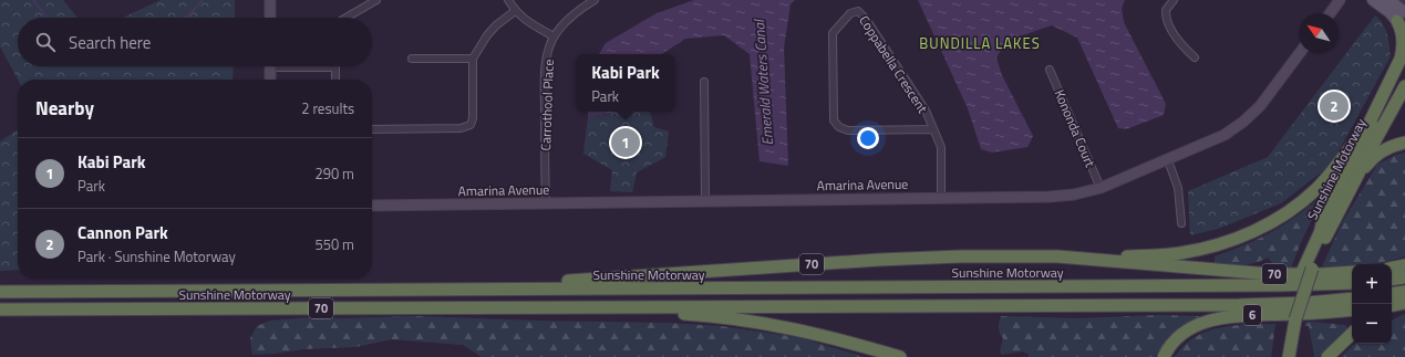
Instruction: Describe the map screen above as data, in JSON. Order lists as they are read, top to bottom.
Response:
{
  "streets": {
    "highway": ["Sunshine Motorway", "70", "6"],
    "street": [
      "Coppabella Crescent",
      "Carrothool Place",
      "Kononda Court",
      "Amarina Avenue"
    ]
  },
  "crossings": [
    ["Coppabella Crescent", "Amarina Avenue"],
    ["Carrothool Place", "Amarina Avenue"],
    ["Kononda Court", "Amarina Avenue"],
    ["Sunshine Motorway", "70"]
  ],
  "districts": ["BUNDILLA LAKES"],
  "water": ["Emerald Waters Canal"],
  "north": "top left",
  "page": {
    "search": "Search here",
    "popup": ["Kabi Park", "Park"],
    "heading": ["Nearby", "2 results"],
    "pins": ["2", "1"],
    "list": [
      {
        "mark": "1",
        "name": "Kabi Park",
        "note": "Park",
        "value": "290 m"
      },
      {
        "mark": "2",
        "name": "Cannon Park",
        "note": "Park · Sunshine Motorway",
        "value": "550 m"
      }
    ],
    "map_buttons": ["+", "−"]
  }
}
